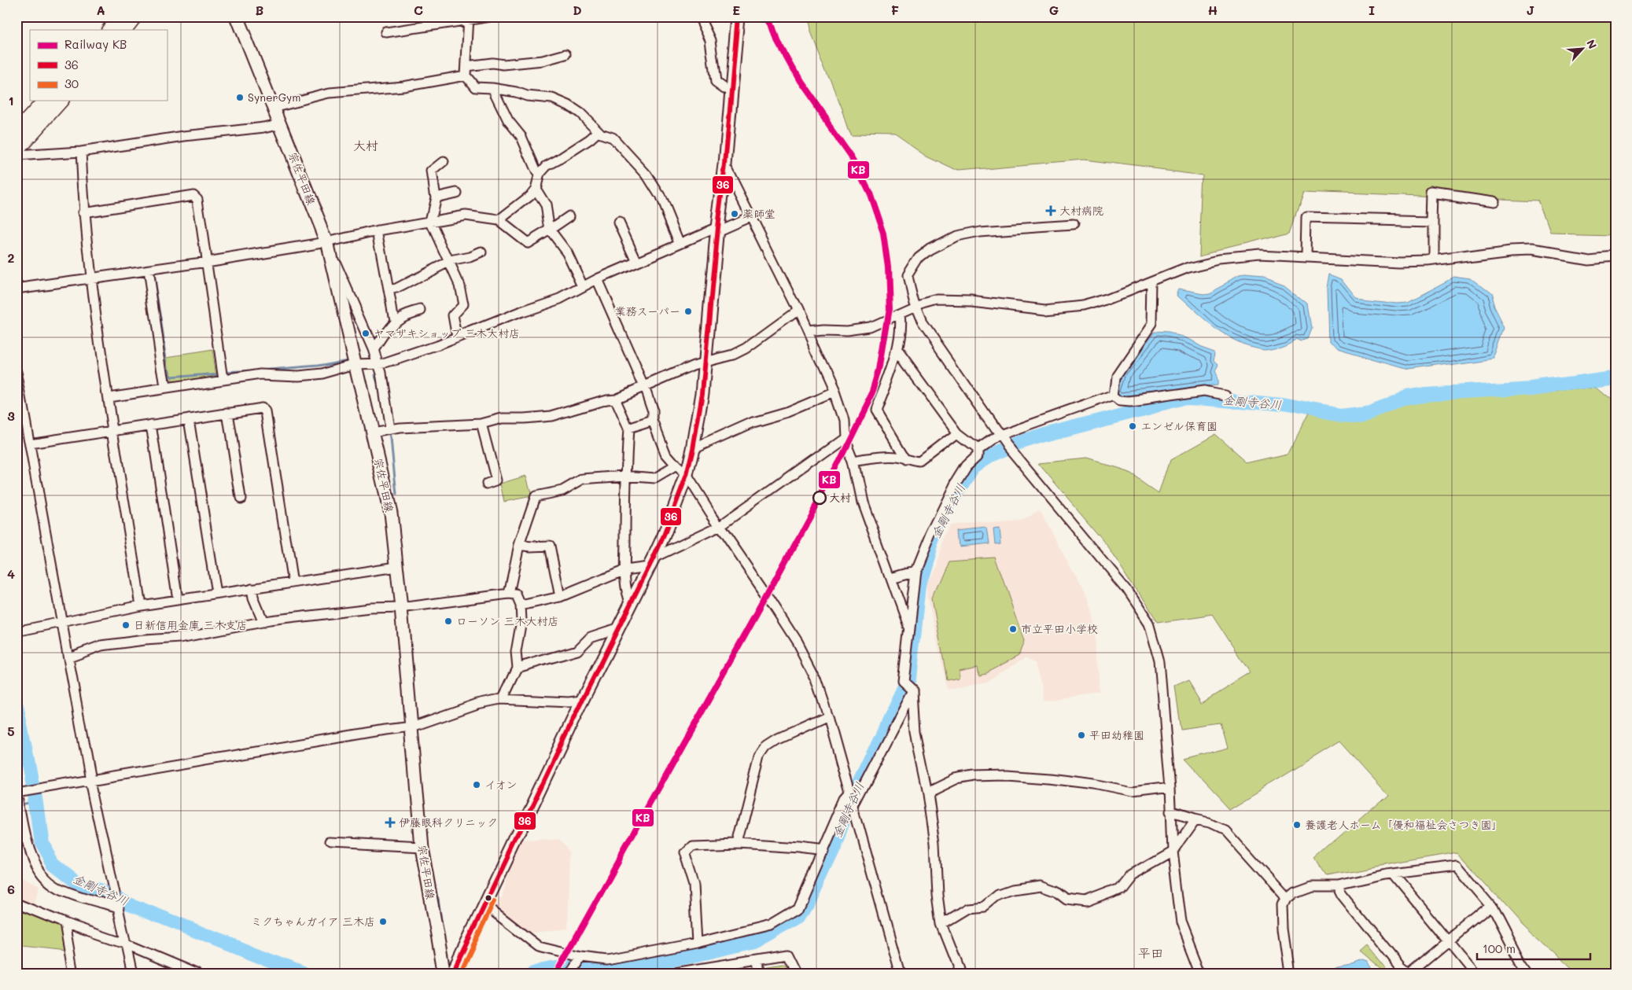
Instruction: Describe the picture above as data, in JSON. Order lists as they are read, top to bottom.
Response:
{
  "streets": {
    "main road": ["宗佐平田線"]
  },
  "districts": ["大村", "平田"],
  "water": ["金剛寺谷川"],
  "places": {
    "other": [
      "SynerGym",
      "薬師堂",
      "業務スーパー",
      "ヤマザキショップ 三木大村店",
      "エンゼル保育園",
      "大村",
      "ローソン 三木大村店",
      "日新信用金庫 三木支店",
      "市立平田小学校",
      "平田幼稚園",
      "イオン",
      "養護老人ホーム「優和福祉会さつき園」",
      "ミクちゃんガイア 三木店"
    ],
    "health": ["大村病院", "伊藤眼科クリニック"]
  },
  "lines": ["rail line KB", "transit line 36", "transit line 30"],
  "legend": ["Railway KB", "36", "30"],
  "scale_bar": "100 m",
  "north": "top right",
  "grid": {
    "columns": [
      "A",
      "B",
      "C",
      "D",
      "E",
      "F",
      "G",
      "H",
      "I",
      "J"
    ],
    "rows": [
      "1",
      "2",
      "3",
      "4",
      "5",
      "6"
    ]
  }
}
